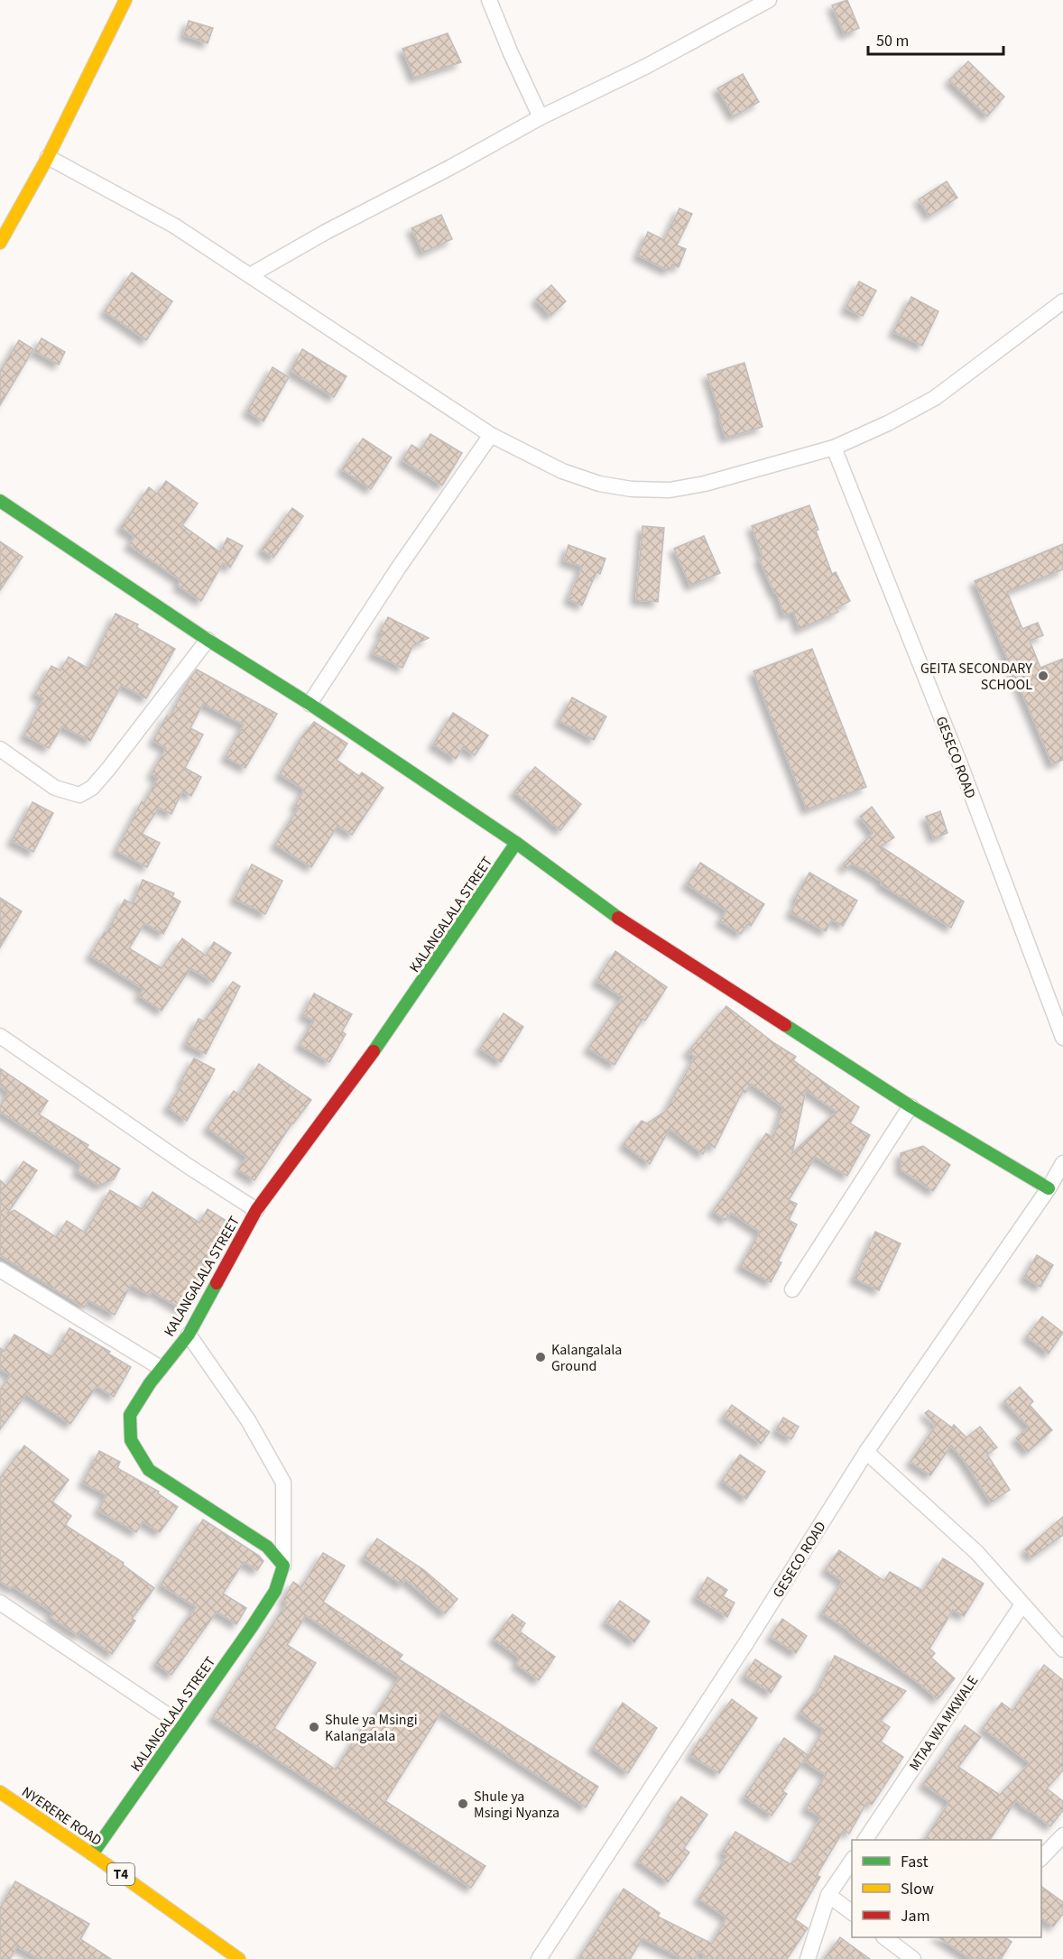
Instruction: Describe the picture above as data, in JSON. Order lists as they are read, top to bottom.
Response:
{
  "streets": {
    "main road": ["KALANGALALA STREET", "NYERERE ROAD", "T4"],
    "street": ["GESECO ROAD", "MTAA WA MKWALE"]
  },
  "crossings": [
    ["KALANGALALA STREET", "NYERERE ROAD"]
  ],
  "places": [
    "GEITA SECONDARY SCHOOL",
    "Kalangalala Ground",
    "Shule ya Msingi Kalangalala",
    "Shule ya Msingi Nyanza"
  ],
  "legend": ["Fast", "Slow", "Jam"],
  "scale_bar": "50 m"
}
